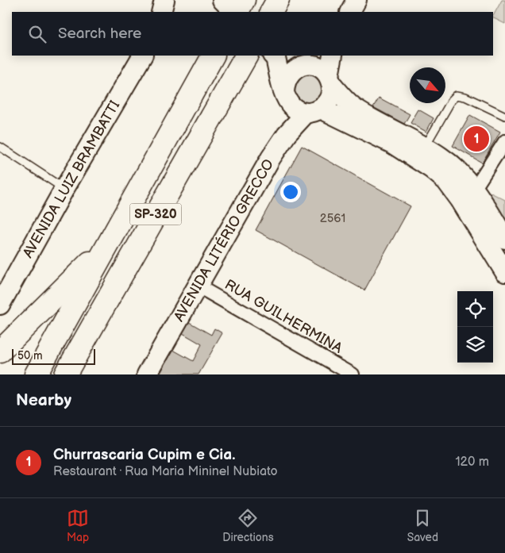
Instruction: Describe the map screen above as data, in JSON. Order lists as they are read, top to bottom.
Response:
{
  "streets": {
    "highway": ["SP-320"],
    "main road": ["AVENIDA LUIZ BRAMBATTI", "AVENIDA LITÉRIO GRECCO"],
    "street": ["RUA GUILHERMINA"]
  },
  "crossings": [
    ["AVENIDA LITÉRIO GRECCO", "RUA GUILHERMINA"]
  ],
  "house_numbers": ["2561"],
  "scale_bar": "50 m",
  "north": "bottom right",
  "page": {
    "search": "Search here",
    "pins": "1",
    "scale": "50 m",
    "heading": "Nearby",
    "list": [
      {
        "mark": "1",
        "name": "Churrascaria Cupim e Cia.",
        "note": "Restaurant · Rua Maria Mininel Nubiato",
        "value": "120 m"
      }
    ],
    "nav": ["Map", "Directions", "Saved"]
  }
}
